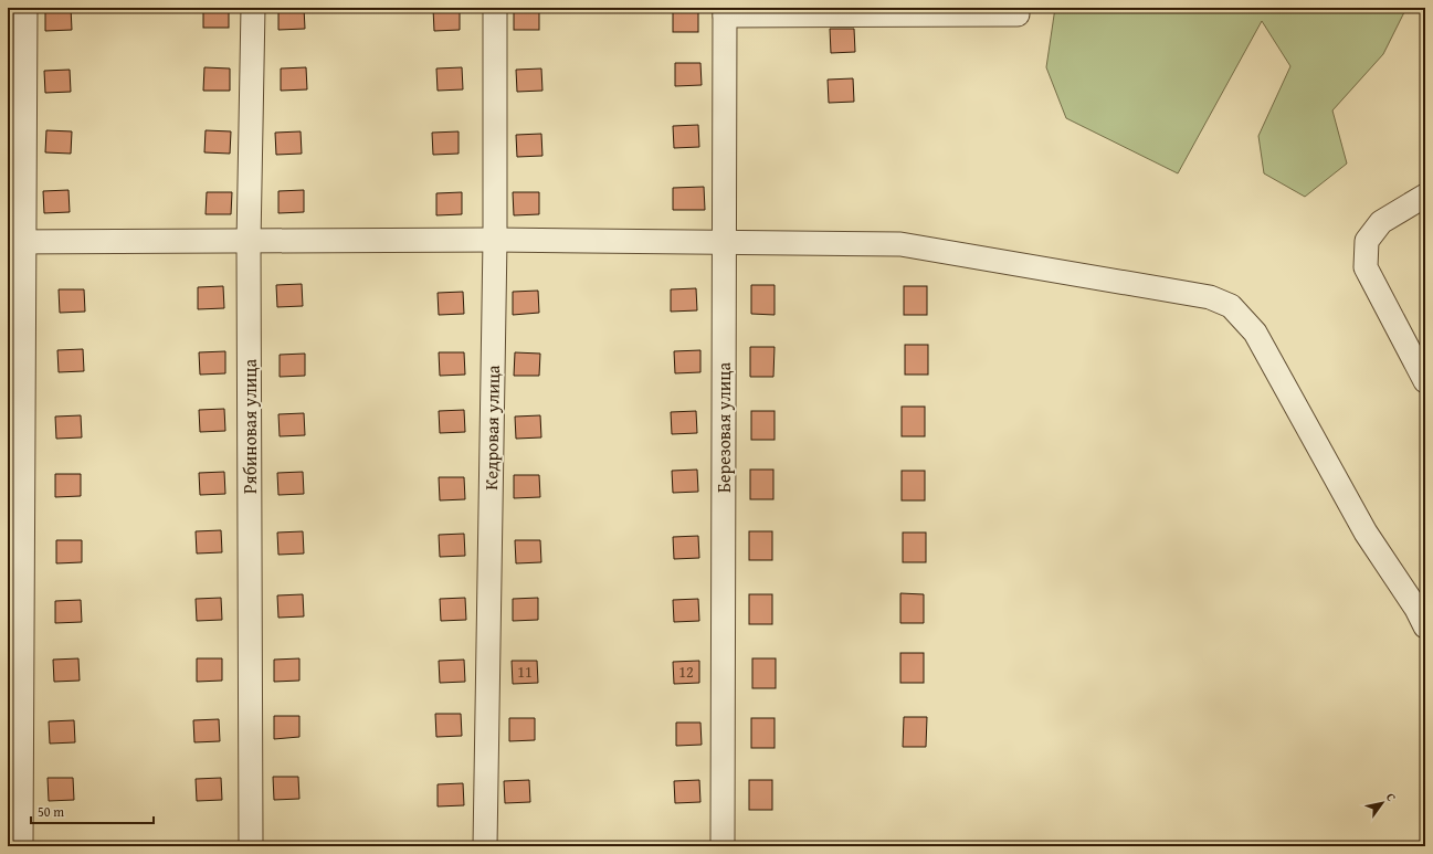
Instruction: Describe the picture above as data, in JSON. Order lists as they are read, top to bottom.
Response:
{
  "streets": {
    "street": ["Рябиновая улица", "Кедровая улица", "Березовая улица"]
  },
  "house_numbers": ["11", "12"],
  "scale_bar": "50 m",
  "north": "top right"
}
